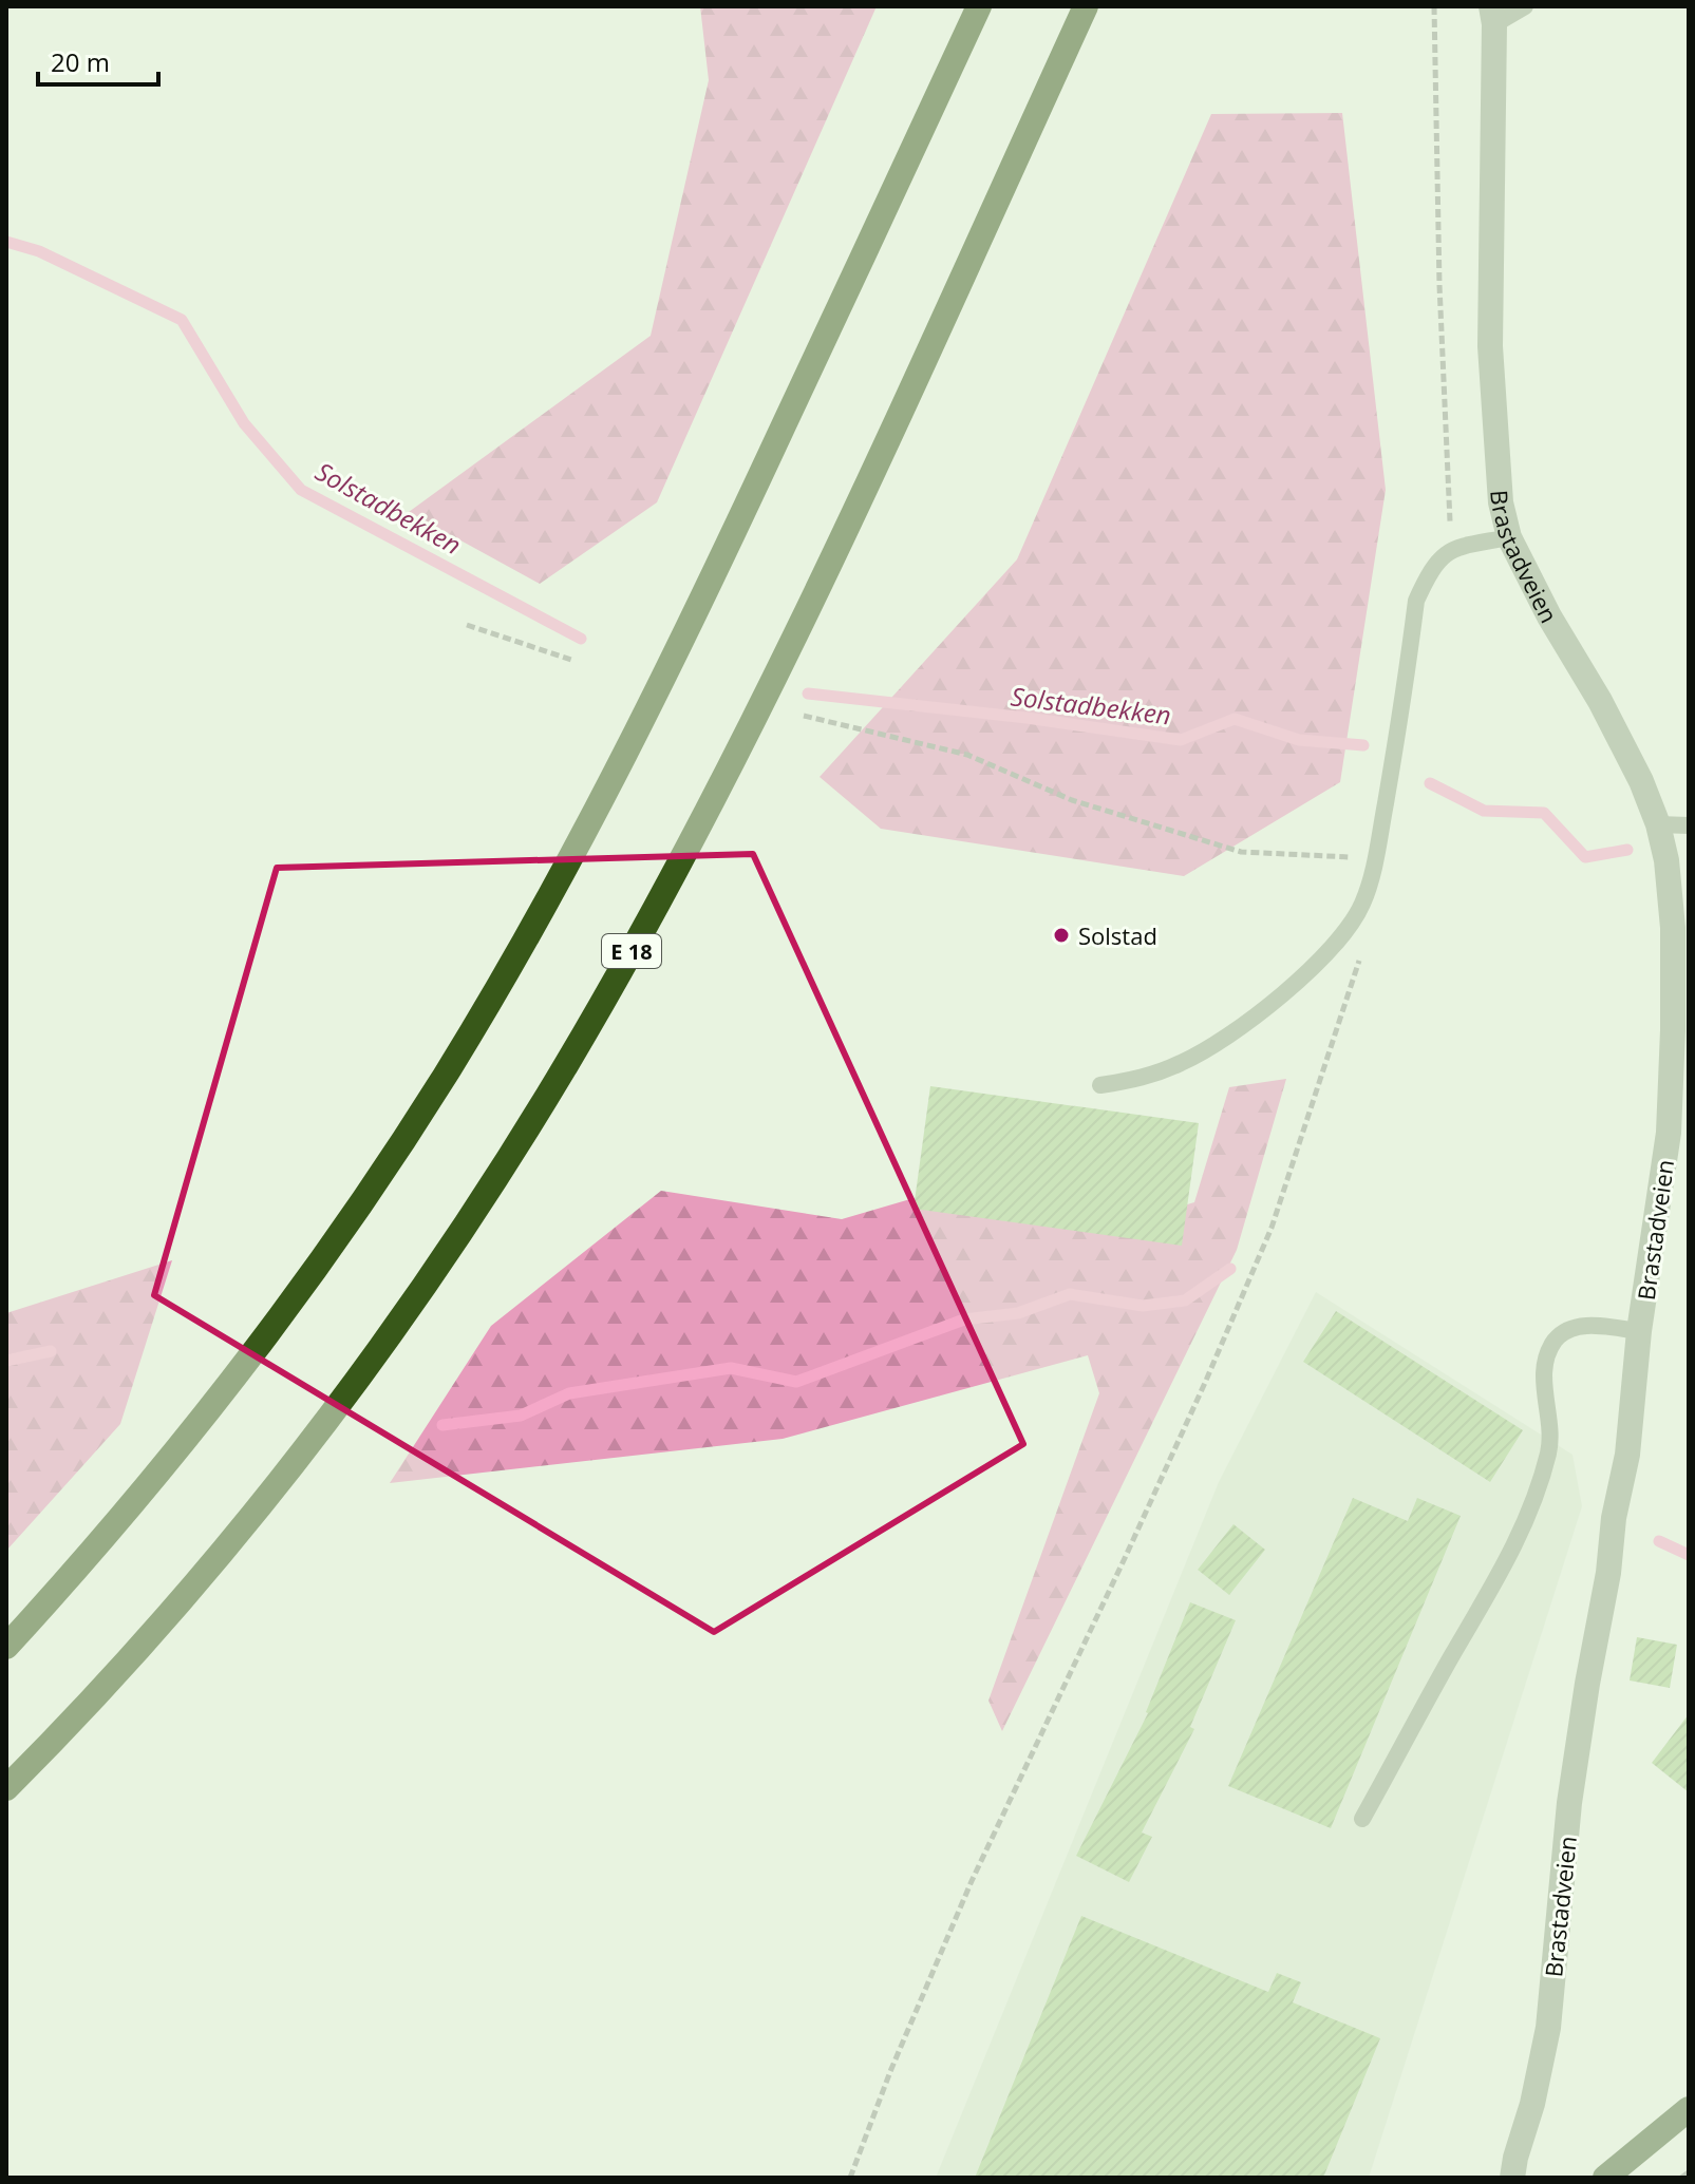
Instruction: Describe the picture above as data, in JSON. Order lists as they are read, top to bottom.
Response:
{
  "streets": {
    "highway": ["E 18"],
    "street": ["Brastadveien"]
  },
  "water": ["Solstadbekken"],
  "places": ["Solstad"],
  "scale_bar": "20 m"
}
